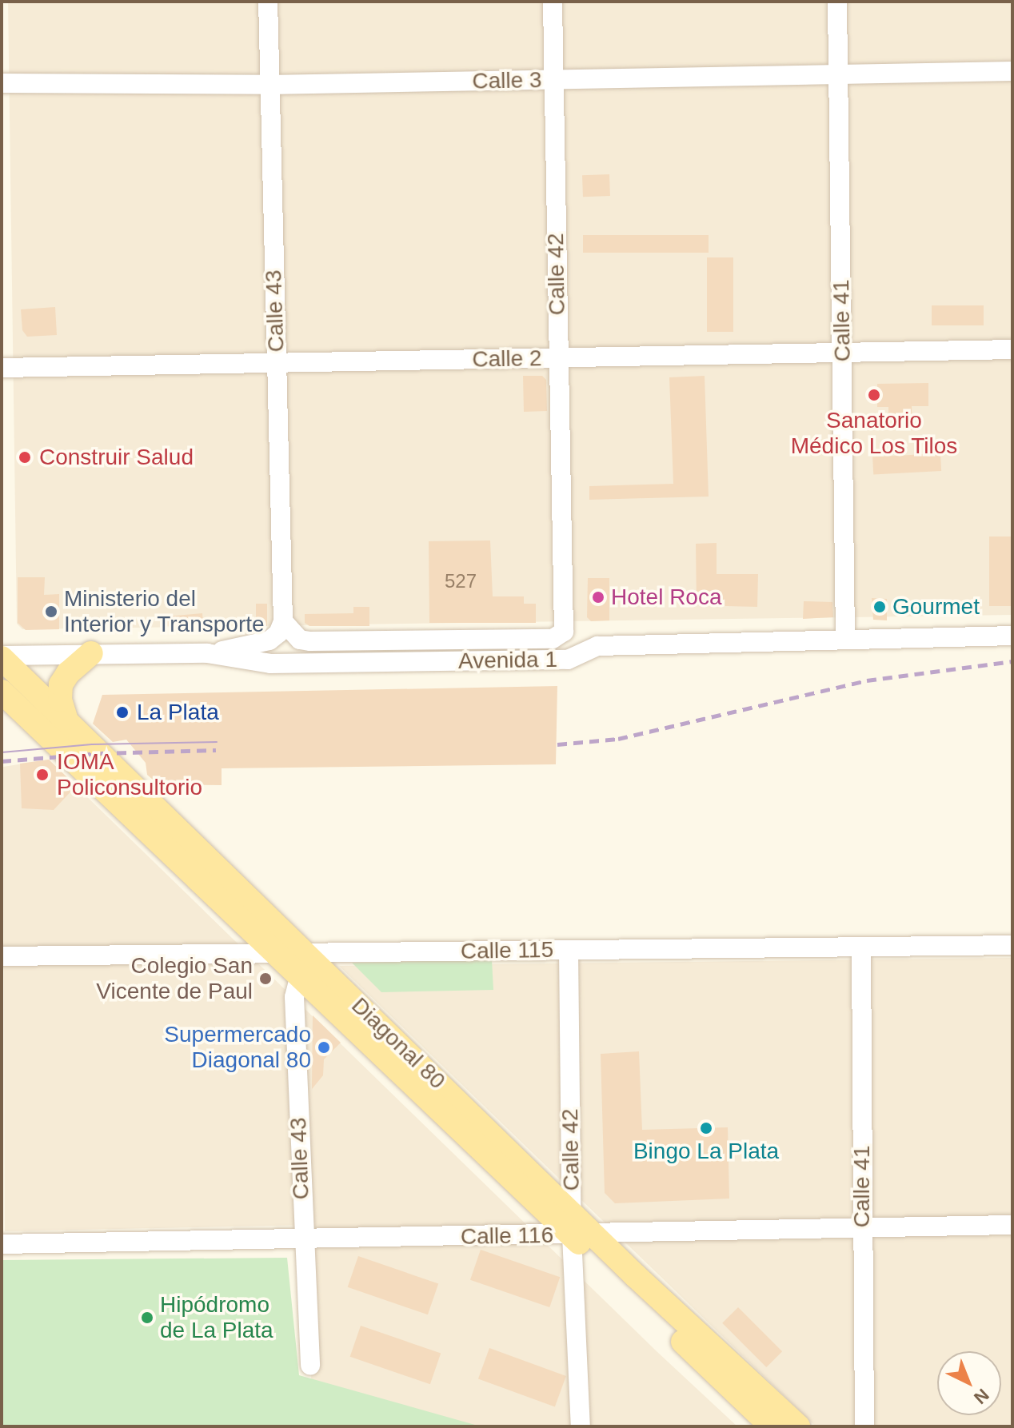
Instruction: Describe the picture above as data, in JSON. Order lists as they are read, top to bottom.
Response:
{
  "streets": {
    "main road": ["Diagonal 80"],
    "street": [
      "Calle 3",
      "Calle 42",
      "Calle 43",
      "Calle 41",
      "Calle 2",
      "Avenida 1",
      "Calle 115",
      "Calle 116"
    ]
  },
  "crossings": [
    ["Calle 3", "Calle 42"],
    ["Calle 3", "Calle 43"],
    ["Calle 3", "Calle 41"],
    ["Calle 42", "Calle 2"],
    ["Calle 42", "Avenida 1"],
    ["Calle 42", "Calle 115"],
    ["Calle 42", "Diagonal 80"],
    ["Calle 42", "Calle 116"],
    ["Calle 43", "Calle 2"],
    ["Calle 43", "Avenida 1"],
    ["Calle 43", "Calle 115"],
    ["Calle 43", "Diagonal 80"],
    ["Calle 43", "Calle 116"],
    ["Calle 41", "Calle 2"],
    ["Calle 41", "Avenida 1"],
    ["Calle 41", "Calle 115"],
    ["Calle 41", "Calle 116"],
    ["Avenida 1", "Diagonal 80"],
    ["Calle 115", "Diagonal 80"],
    ["Diagonal 80", "Calle 116"]
  ],
  "places": [
    "Sanatorio Médico Los Tilos",
    "Construir Salud",
    "Hotel Roca",
    "Gourmet",
    "Ministerio del Interior y Transporte",
    "La Plata",
    "IOMA Policonsultorio",
    "Colegio San Vicente de Paul",
    "Supermercado Diagonal 80",
    "Bingo La Plata",
    "Hipódromo de La Plata"
  ],
  "house_numbers": ["527"],
  "north": "bottom right"
}
